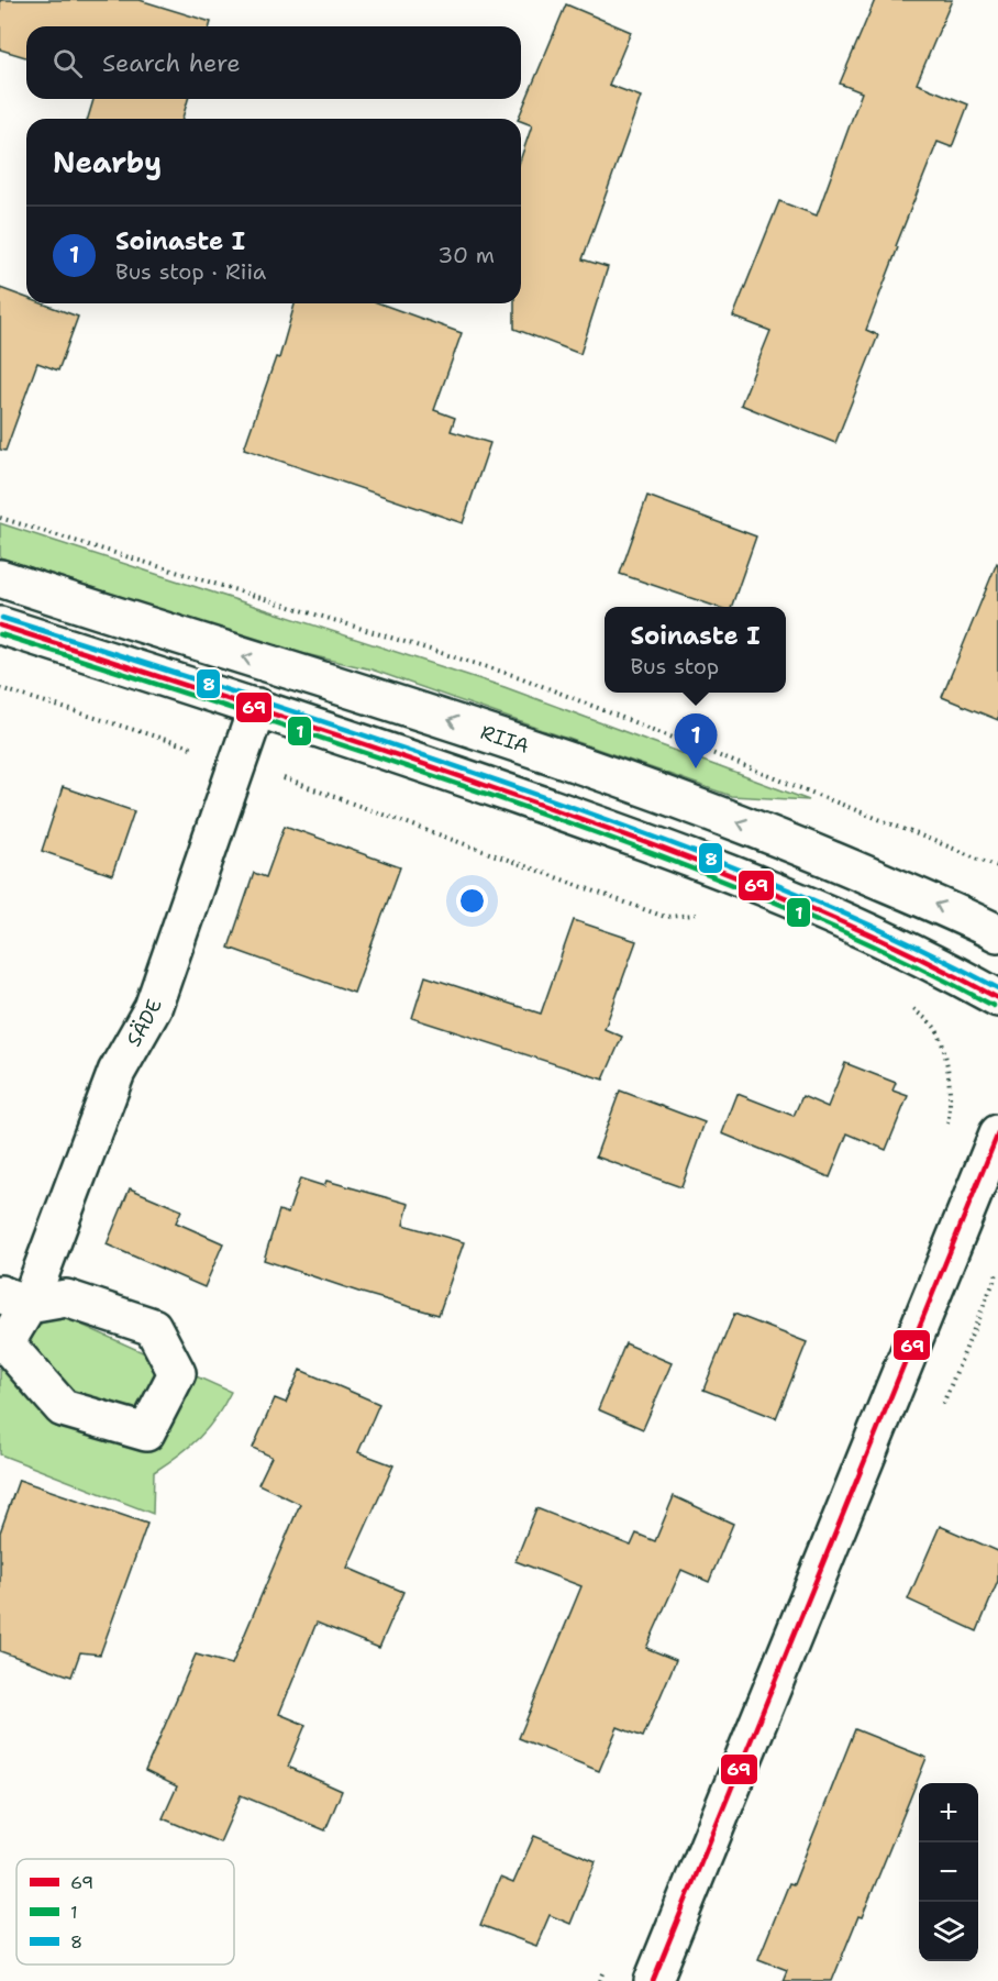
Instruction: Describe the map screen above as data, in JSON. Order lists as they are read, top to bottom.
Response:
{
  "streets": {
    "main road": ["RIIA", "SÄDE"]
  },
  "lines": ["transit line 8", "transit line 69", "transit line 1"],
  "legend": ["69", "1", "8"],
  "page": {
    "search": "Search here",
    "heading": "Nearby",
    "list": [
      {
        "mark": "1",
        "name": "Soinaste I",
        "note": "Bus stop · Riia",
        "value": "30 m"
      }
    ],
    "popup": ["Soinaste I", "Bus stop"],
    "pins": "1",
    "map_buttons": ["+", "−"]
  }
}
